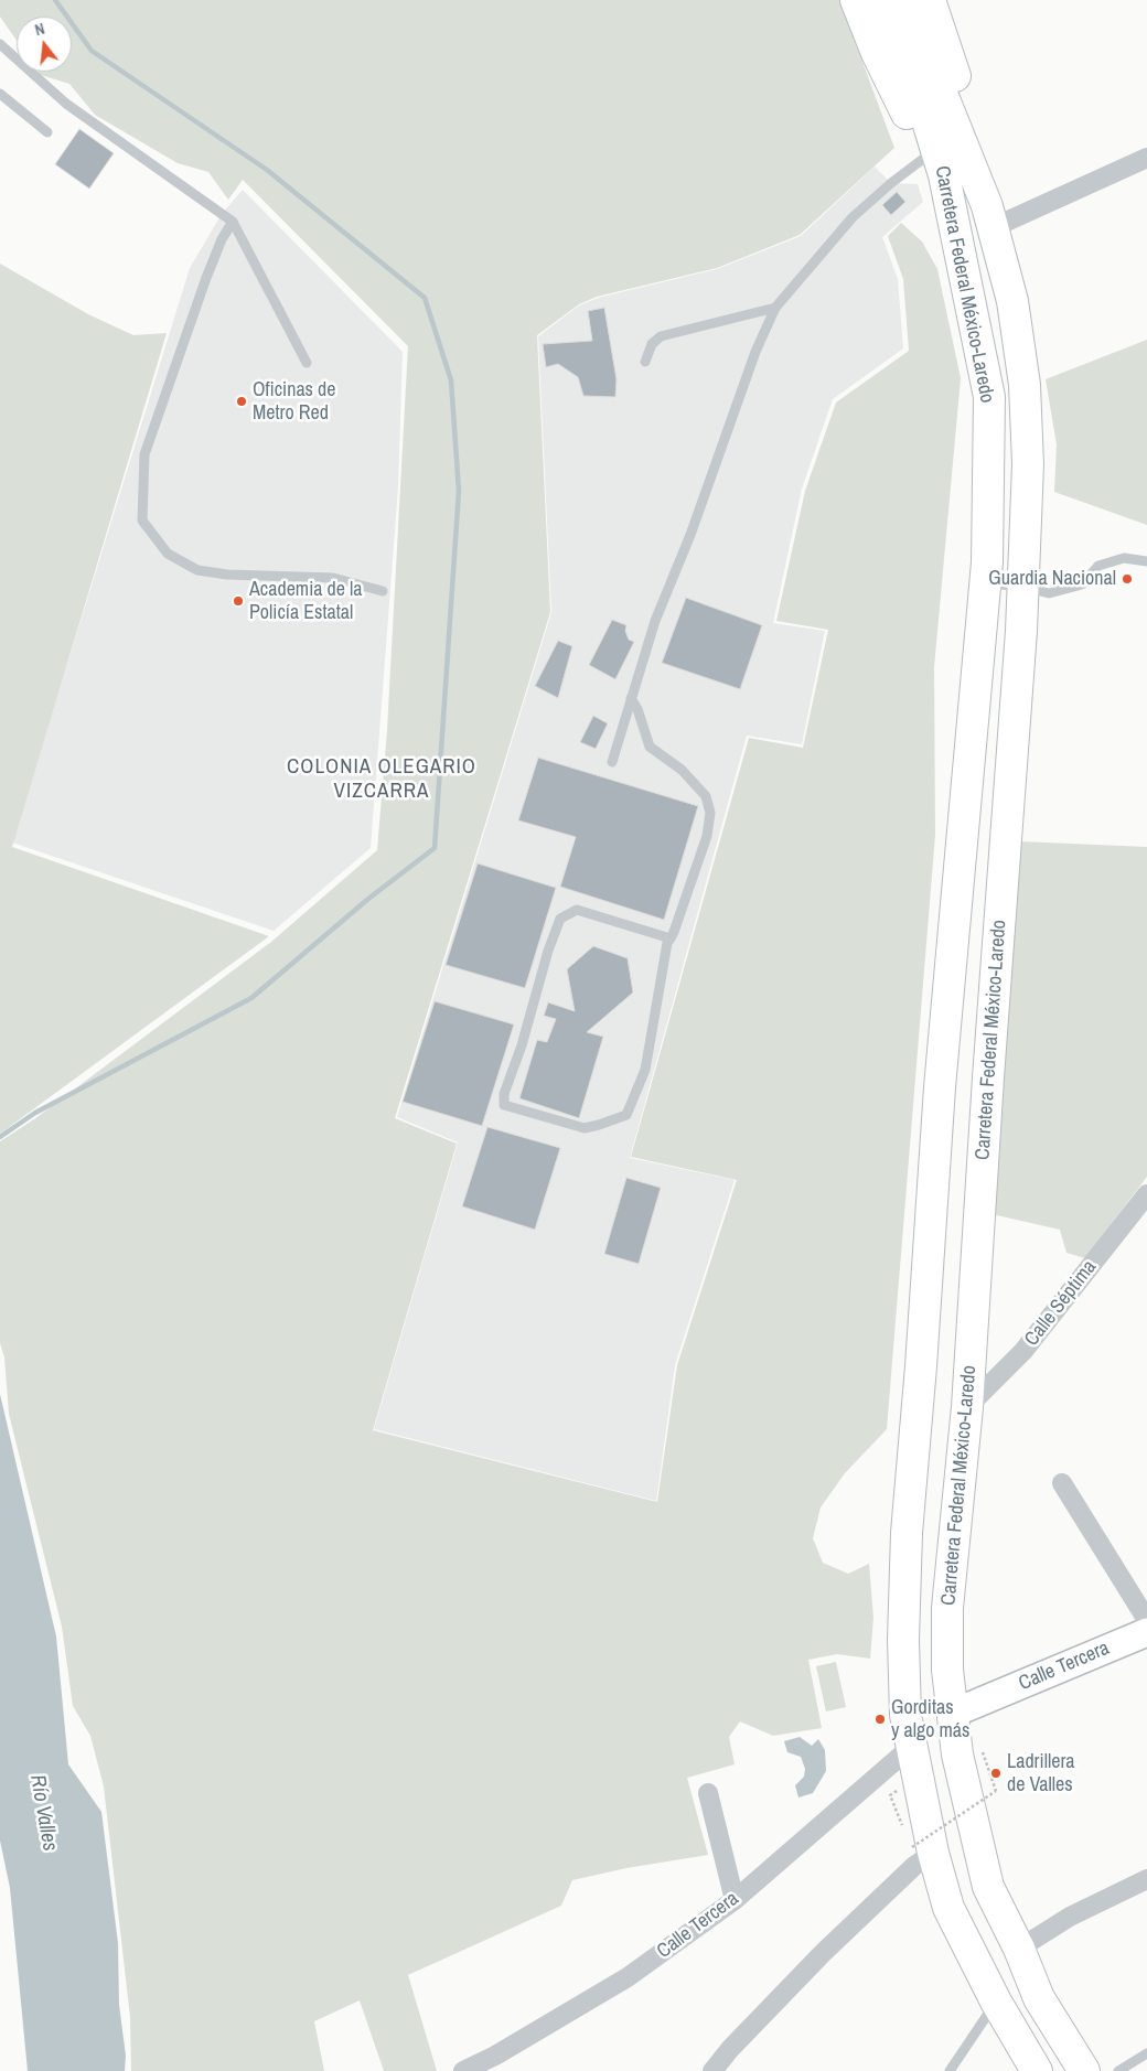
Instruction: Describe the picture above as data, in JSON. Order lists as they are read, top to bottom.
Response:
{
  "streets": {
    "main road": ["Carretera Federal México-Laredo"],
    "street": ["Calle Séptima", "Calle Tercera"]
  },
  "crossings": [
    ["Carretera Federal México-Laredo", "Calle Séptima"],
    ["Carretera Federal México-Laredo", "Calle Tercera"]
  ],
  "districts": ["COLONIA OLEGARIO VIZCARRA"],
  "water": ["Río Valles"],
  "places": [
    "Oficinas de Metro Red",
    "Guardia Nacional",
    "Academia de la Policía Estatal",
    "Gorditas y algo más",
    "Ladrillera de Valles"
  ],
  "north": "top"
}
